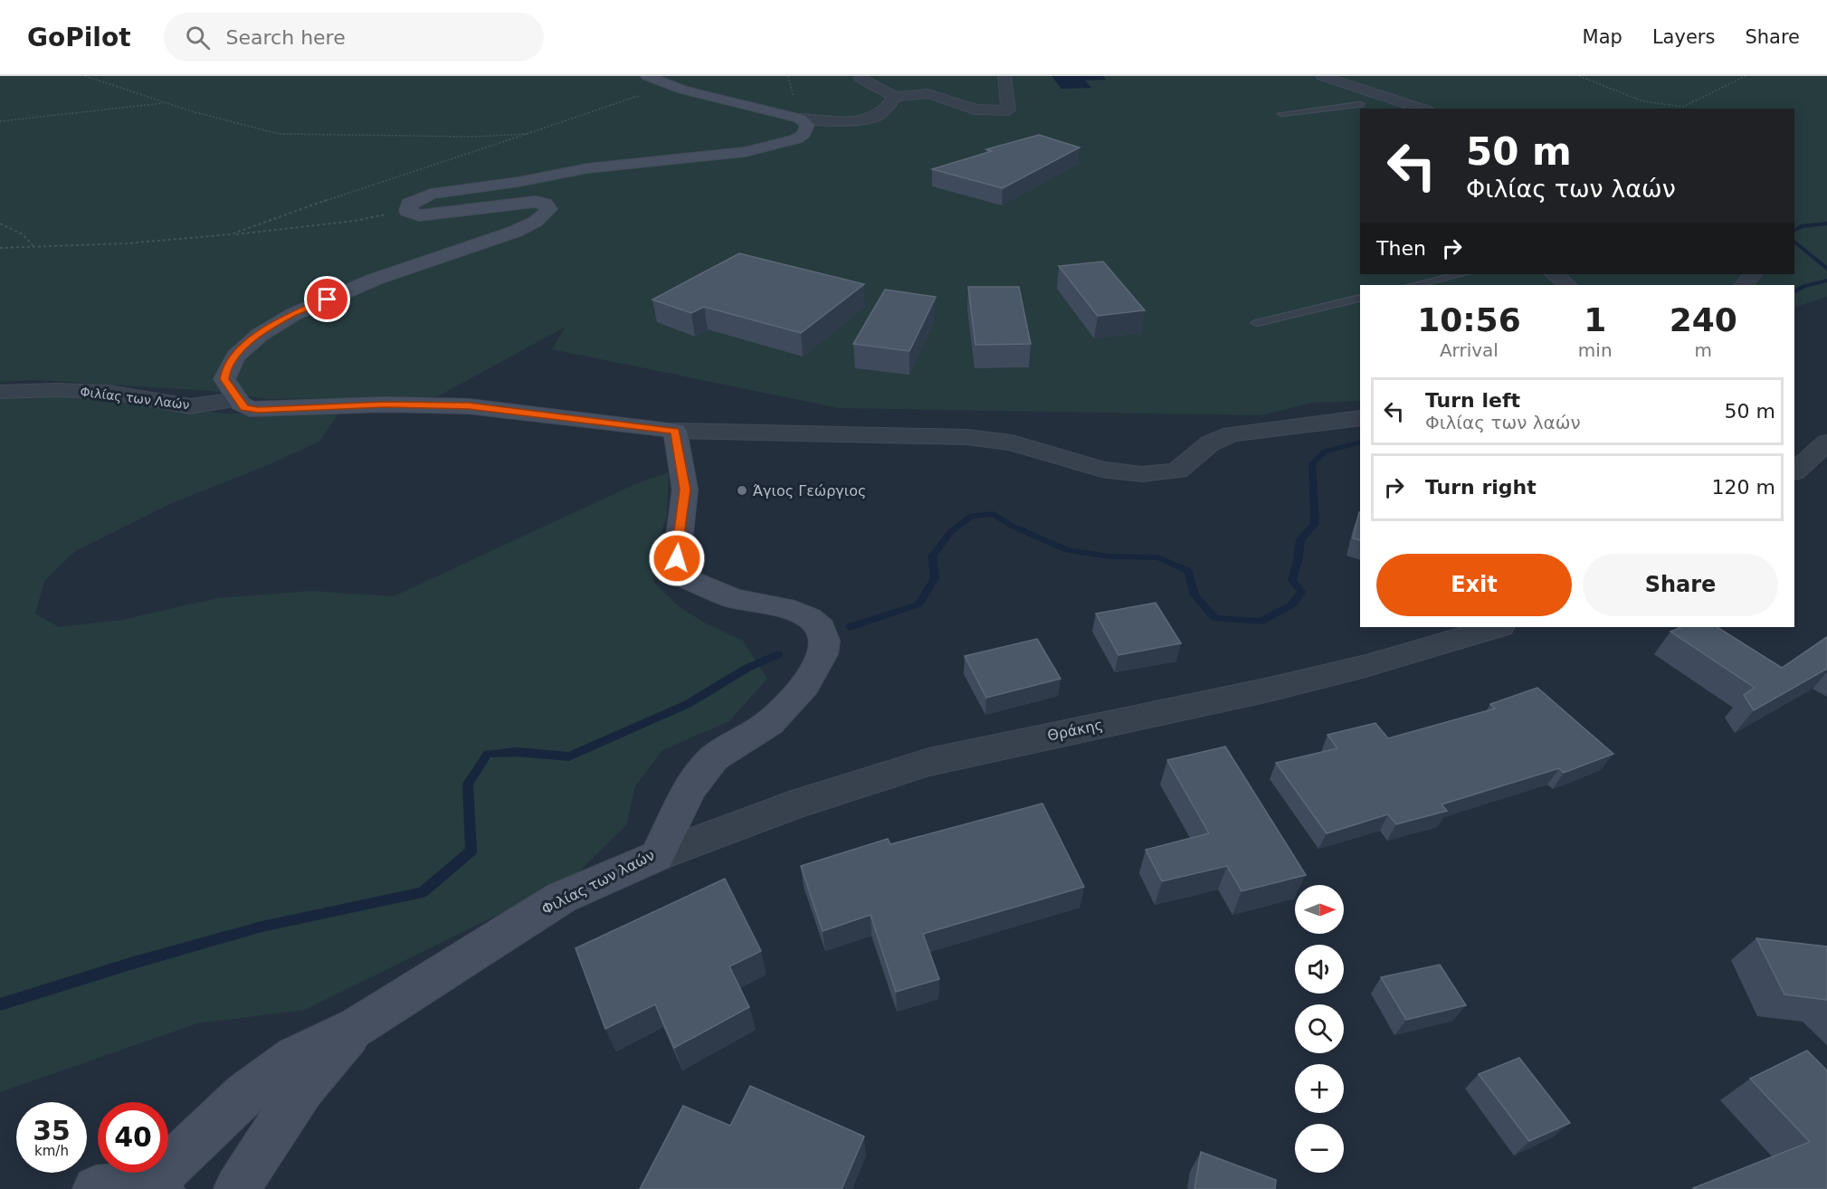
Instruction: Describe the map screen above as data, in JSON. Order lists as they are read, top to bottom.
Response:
{
  "streets": {
    "street": ["Φιλίας των Λαών", "Θράκης", "Φιλίας των λαών"]
  },
  "crossings": [
    ["Θράκης", "Φιλίας των λαών"]
  ],
  "places": ["Άγιος Γεώργιος"],
  "north": "right",
  "page": {
    "header": "GoPilot",
    "search": "Search here",
    "nav": ["Map", "Layers", "Share"],
    "turn": ["50 m", "Φιλίας των λαών"],
    "then": "Then",
    "eta": [
      "10:56",
      "Arrival",
      "1",
      "min",
      "240",
      "m"
    ],
    "list": [
      {
        "name": "Turn left",
        "note": "Φιλίας των λαών",
        "value": "50 m"
      },
      {
        "name": "Turn right",
        "value": "120 m"
      }
    ],
    "buttons": ["Exit", "Share"],
    "map_buttons": ["+", "−"],
    "speed": "35 km/h",
    "limit": "40"
  }
}
